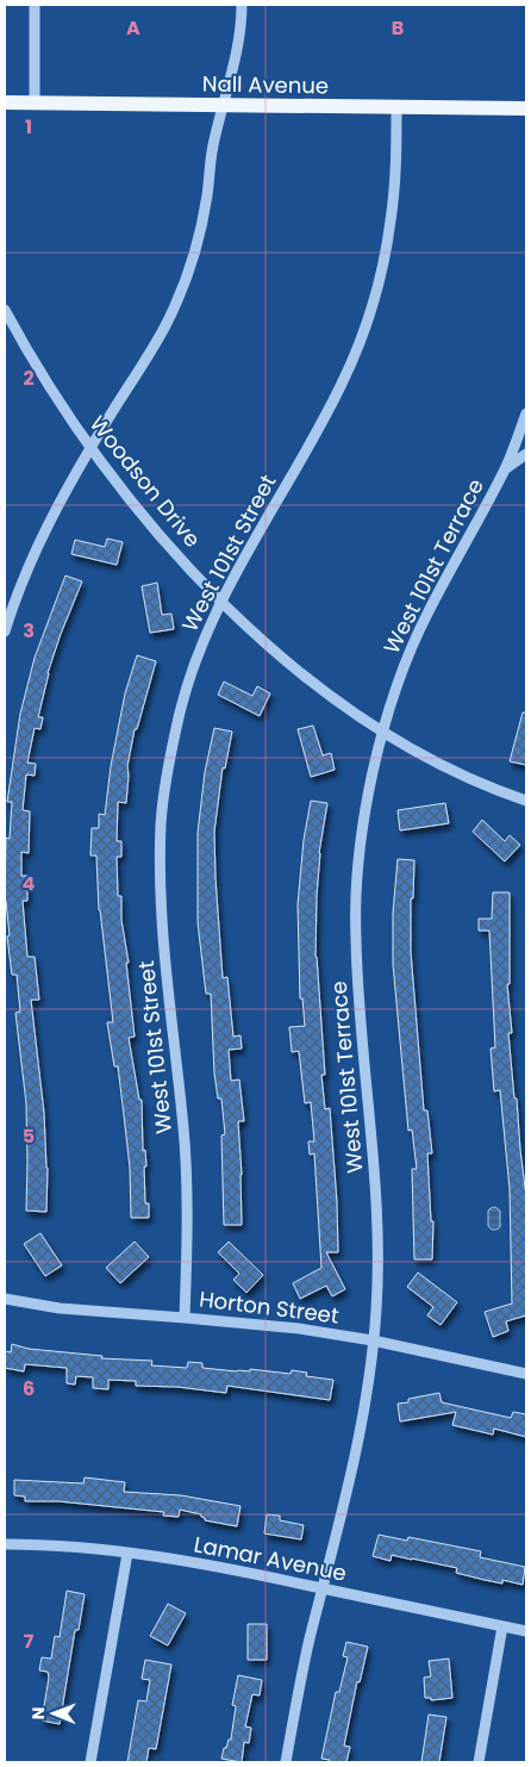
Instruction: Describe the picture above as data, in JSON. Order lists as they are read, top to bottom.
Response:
{
  "streets": {
    "main road": ["Nall Avenue"],
    "street": [
      "Woodson Drive",
      "West 101st Street",
      "West 101st Terrace",
      "Horton Street",
      "Lamar Avenue"
    ]
  },
  "crossings": [
    ["Nall Avenue", "West 101st Street"],
    ["Woodson Drive", "West 101st Street"],
    ["Woodson Drive", "West 101st Terrace"],
    ["West 101st Street", "Horton Street"],
    ["West 101st Terrace", "Horton Street"],
    ["West 101st Terrace", "Lamar Avenue"]
  ],
  "north": "left",
  "grid": {
    "columns": ["A", "B"],
    "rows": [
      "1",
      "2",
      "3",
      "4",
      "5",
      "6",
      "7"
    ]
  }
}
